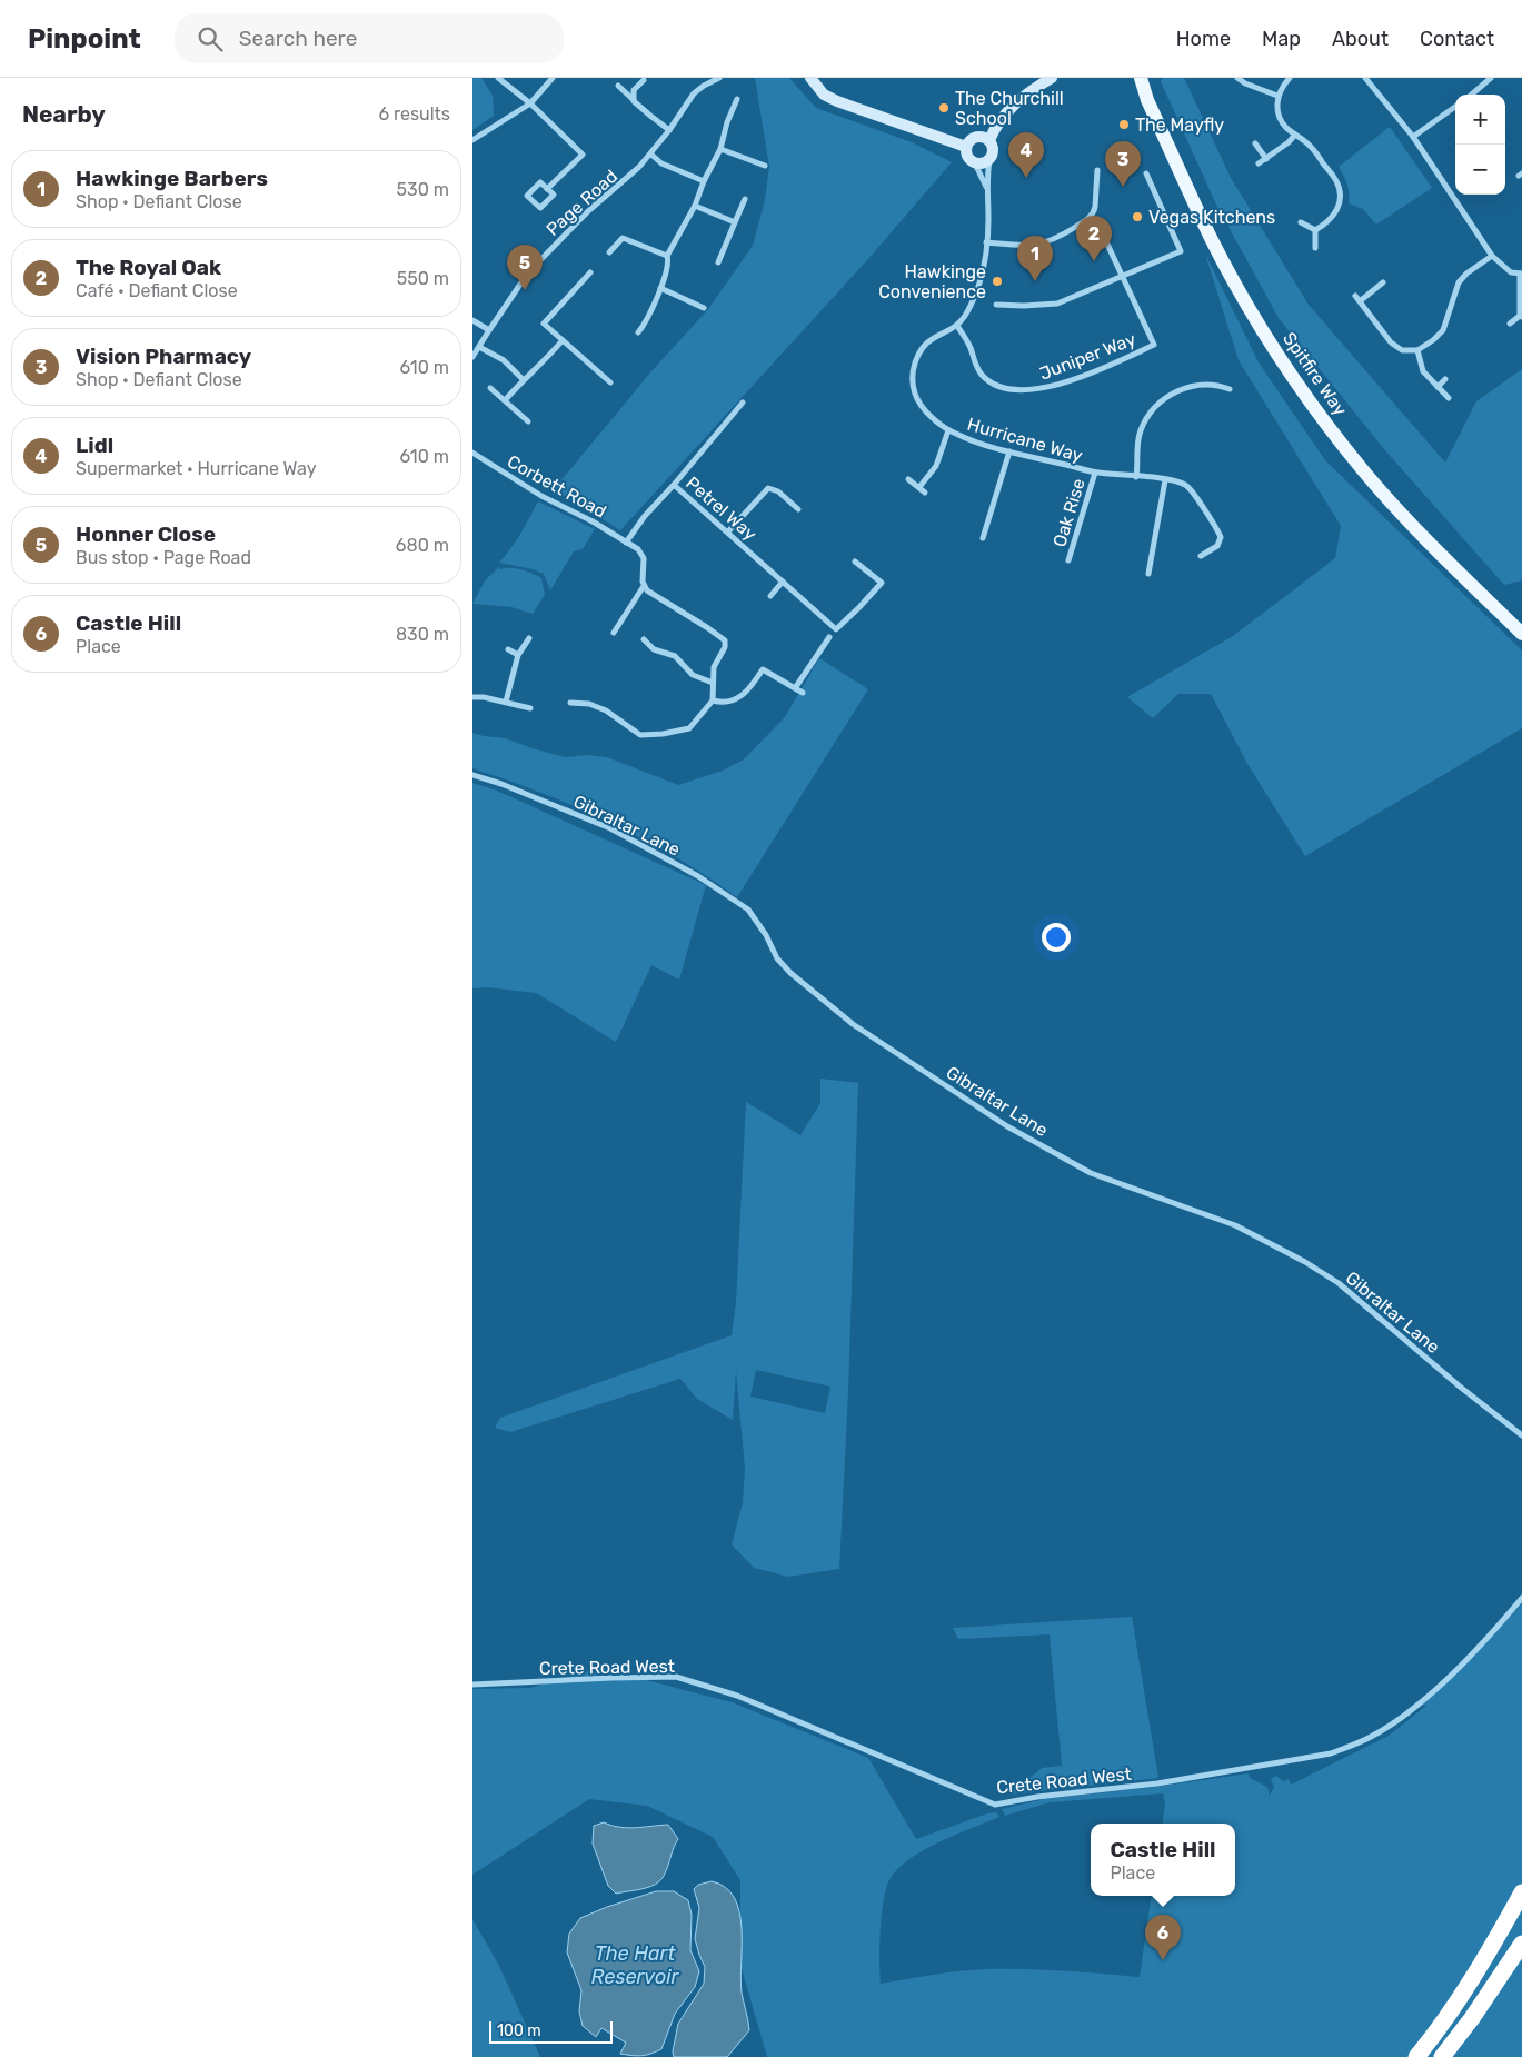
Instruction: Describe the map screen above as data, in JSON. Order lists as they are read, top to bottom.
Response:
{
  "streets": {
    "main road": ["Spitfire Way"],
    "street": [
      "Page Road",
      "Juniper Way",
      "Hurricane Way",
      "Corbett Road",
      "Petrel Way",
      "Oak Rise",
      "Gibraltar Lane",
      "Crete Road West"
    ]
  },
  "crossings": [
    ["Juniper Way", "Hurricane Way"],
    ["Hurricane Way", "Oak Rise"],
    ["Corbett Road", "Petrel Way"]
  ],
  "water": ["The Hart Reservoir"],
  "places": [
    "The Churchill School",
    "The Mayfly",
    "Vegas Kitchens",
    "Hawkinge Convenience"
  ],
  "scale_bar": "100 m",
  "page": {
    "header": "Pinpoint",
    "search": "Search here",
    "nav": [
      "Home",
      "Map",
      "About",
      "Contact"
    ],
    "heading": ["Nearby", "6 results"],
    "map_buttons": ["+", "−"],
    "pins": [
      "4",
      "3",
      "2",
      "1",
      "5",
      "6"
    ],
    "list": [
      {
        "mark": "1",
        "name": "Hawkinge Barbers",
        "note": "Shop · Defiant Close",
        "value": "530 m"
      },
      {
        "mark": "2",
        "name": "The Royal Oak",
        "note": "Café · Defiant Close",
        "value": "550 m"
      },
      {
        "mark": "3",
        "name": "Vision Pharmacy",
        "note": "Shop · Defiant Close",
        "value": "610 m"
      },
      {
        "mark": "4",
        "name": "Lidl",
        "note": "Supermarket · Hurricane Way",
        "value": "610 m"
      },
      {
        "mark": "5",
        "name": "Honner Close",
        "note": "Bus stop · Page Road",
        "value": "680 m"
      },
      {
        "mark": "6",
        "name": "Castle Hill",
        "note": "Place",
        "value": "830 m"
      }
    ],
    "popup": ["Castle Hill", "Place"],
    "scale": "100 m"
  }
}
